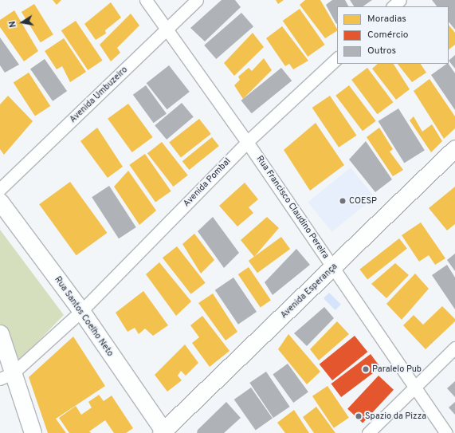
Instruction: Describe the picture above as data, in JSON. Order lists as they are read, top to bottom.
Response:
{
  "streets": {
    "main road": ["Avenida Esperança", "Rua Santos Coelho Neto"],
    "street": ["Avenida Umbuzeiro", "Avenida Pombal", "Rua Francisco Claudino Pereira"]
  },
  "crossings": [
    ["Avenida Umbuzeiro", "Rua Francisco Claudino Pereira"],
    ["Avenida Pombal", "Rua Francisco Claudino Pereira"],
    ["Avenida Pombal", "Rua Santos Coelho Neto"],
    ["Rua Francisco Claudino Pereira", "Avenida Esperança"],
    ["Avenida Esperança", "Rua Santos Coelho Neto"]
  ],
  "places": ["COESP", "Paralelo Pub", "Spazio da Pizza"],
  "legend": ["Moradias", "Comércio", "Outros"],
  "north": "left"
}
